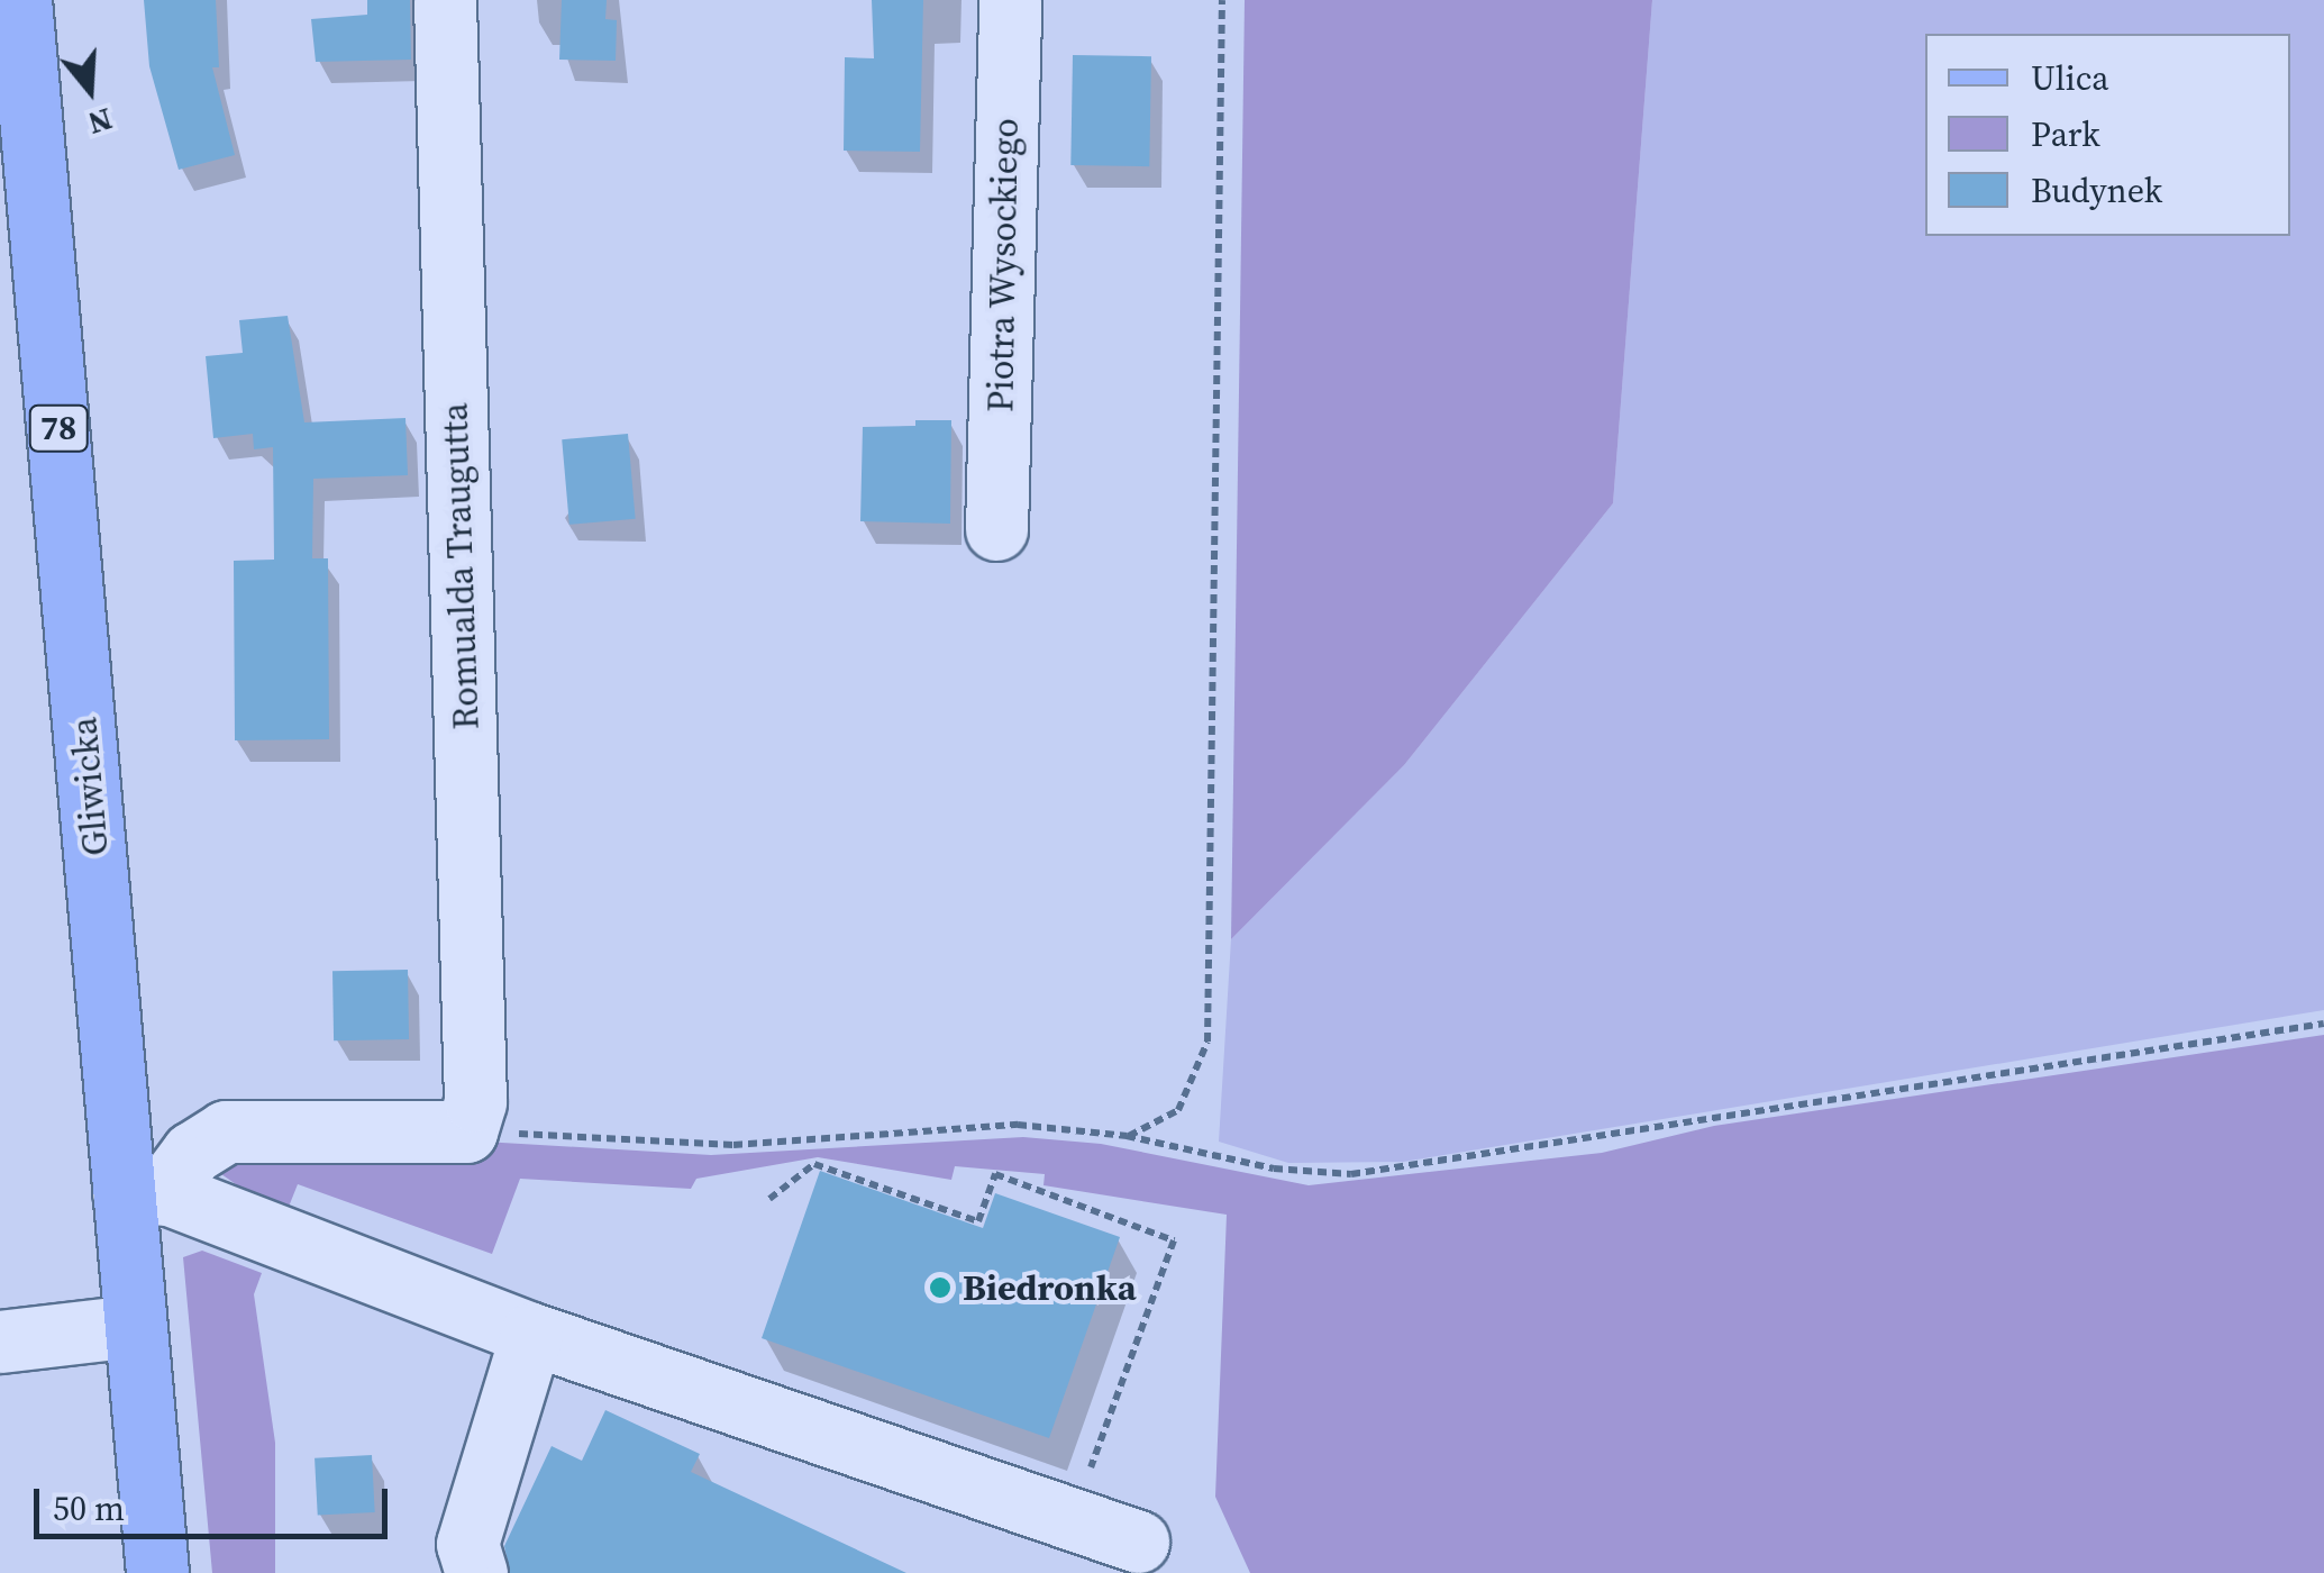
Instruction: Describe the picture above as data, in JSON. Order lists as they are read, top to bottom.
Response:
{
  "streets": {
    "main road": ["78", "Gliwicka"],
    "street": ["Piotra Wysockiego", "Romualda Traugutta"]
  },
  "places": ["Biedronka"],
  "legend": ["Ulica", "Park", "Budynek"],
  "scale_bar": "50 m",
  "north": "bottom"
}
